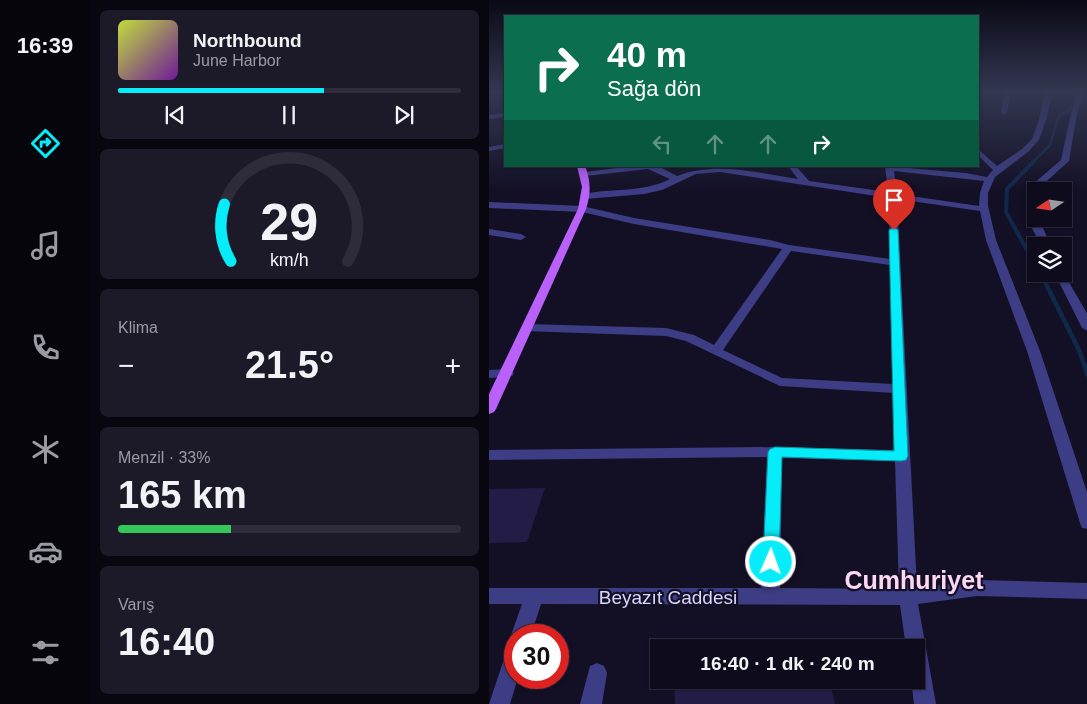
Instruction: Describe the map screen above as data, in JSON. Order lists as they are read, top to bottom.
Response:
{
  "streets": {
    "street": ["Beyazıt Caddesi"]
  },
  "districts": ["Cumhuriyet"],
  "north": "left",
  "page": {
    "tabs": "16:39",
    "turn": ["40 m", "Sağa dön"],
    "song": ["Northbound", "June Harbor"],
    "tile": [
      "Klima",
      ["Menzil · 33%", "165 km"],
      ["Varış", "16:40"]
    ],
    "heat": ["−", "21.5°", "+"],
    "limit": "30",
    "trip": "16:40 · 1 dk · 240 m",
    "gauge": ["29", "km/h"]
  }
}
